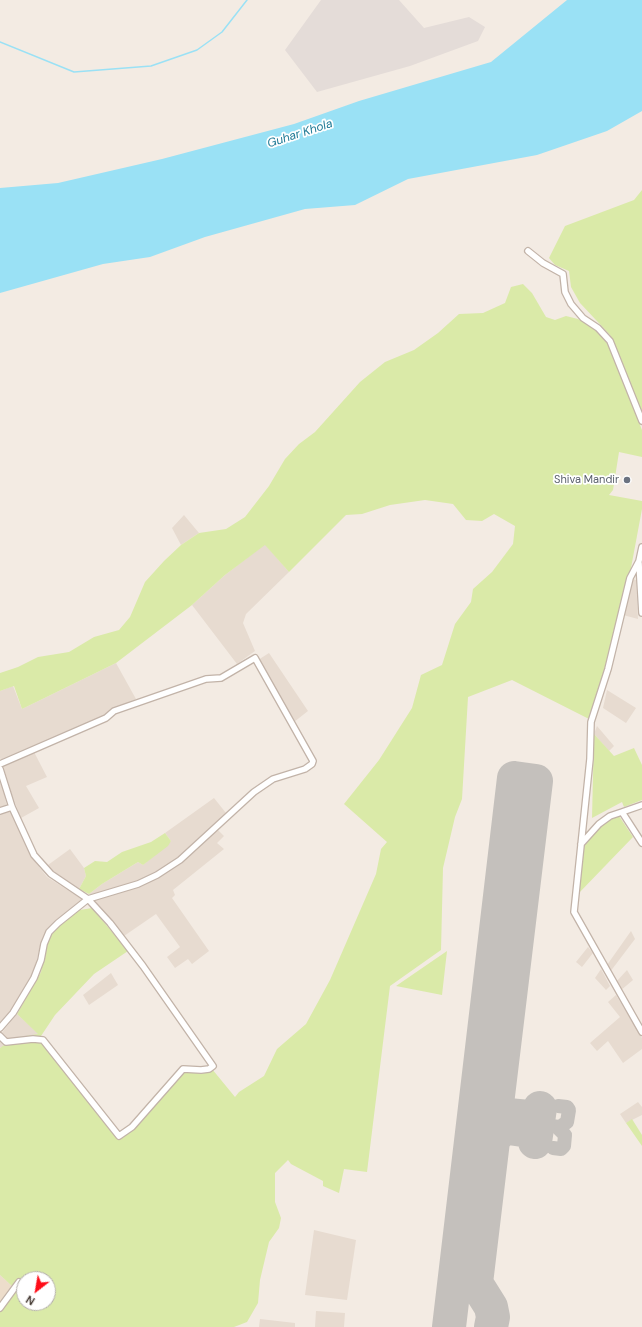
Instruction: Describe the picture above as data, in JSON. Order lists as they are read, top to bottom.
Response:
{
  "water": ["Guhar Khola"],
  "places": ["Shiva Mandir"],
  "north": "bottom left"
}
